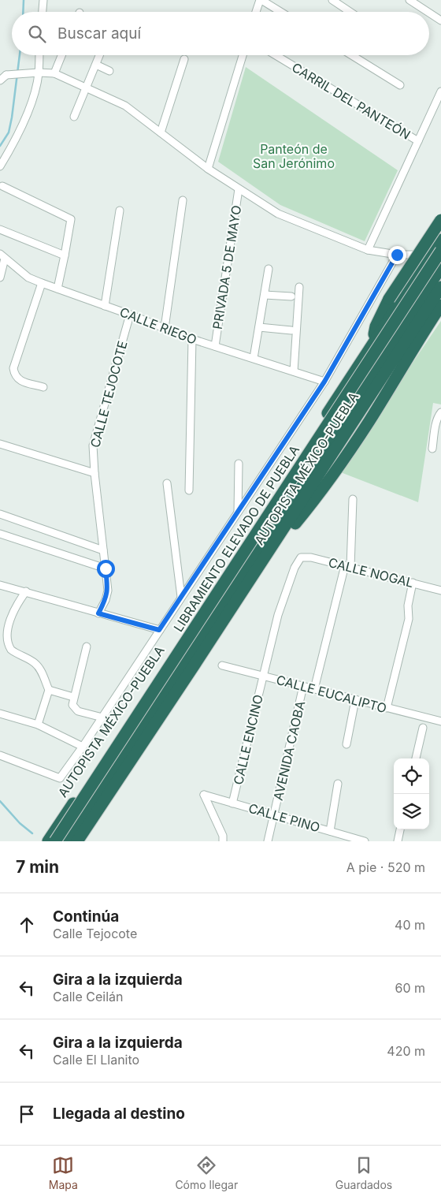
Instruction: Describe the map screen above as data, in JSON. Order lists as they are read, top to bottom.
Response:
{
  "streets": {
    "highway": ["AUTOPISTA MÉXICO-PUEBLA", "LIBRAMIENTO ELEVADO DE PUEBLA"],
    "street": [
      "CARRIL DEL PANTEÓN",
      "PRIVADA 5 DE MAYO",
      "CALLE RIEGO",
      "CALLE TEJOCOTE",
      "CALLE NOGAL",
      "CALLE EUCALIPTO",
      "CALLE ENCINO",
      "AVENIDA CAOBA",
      "CALLE PINO"
    ]
  },
  "crossings": [
    ["PRIVADA 5 DE MAYO", "CALLE RIEGO"],
    ["CALLE RIEGO", "CALLE TEJOCOTE"],
    ["CALLE NOGAL", "CALLE ENCINO"],
    ["CALLE EUCALIPTO", "CALLE ENCINO"],
    ["CALLE EUCALIPTO", "AVENIDA CAOBA"],
    ["CALLE ENCINO", "CALLE PINO"],
    ["AVENIDA CAOBA", "CALLE PINO"]
  ],
  "parks": ["Panteón de San Jerónimo"],
  "page": {
    "search": "Buscar aquí",
    "heading": ["7 min", "A pie · 520 m"],
    "list": [
      ["Continúa", "Calle Tejocote", "40 m"],
      ["Gira a la izquierda", "Calle Ceilán", "60 m"],
      ["Gira a la izquierda", "Calle El Llanito", "420 m"],
      "Llegada al destino"
    ],
    "nav": ["Mapa", "Cómo llegar", "Guardados"]
  }
}
